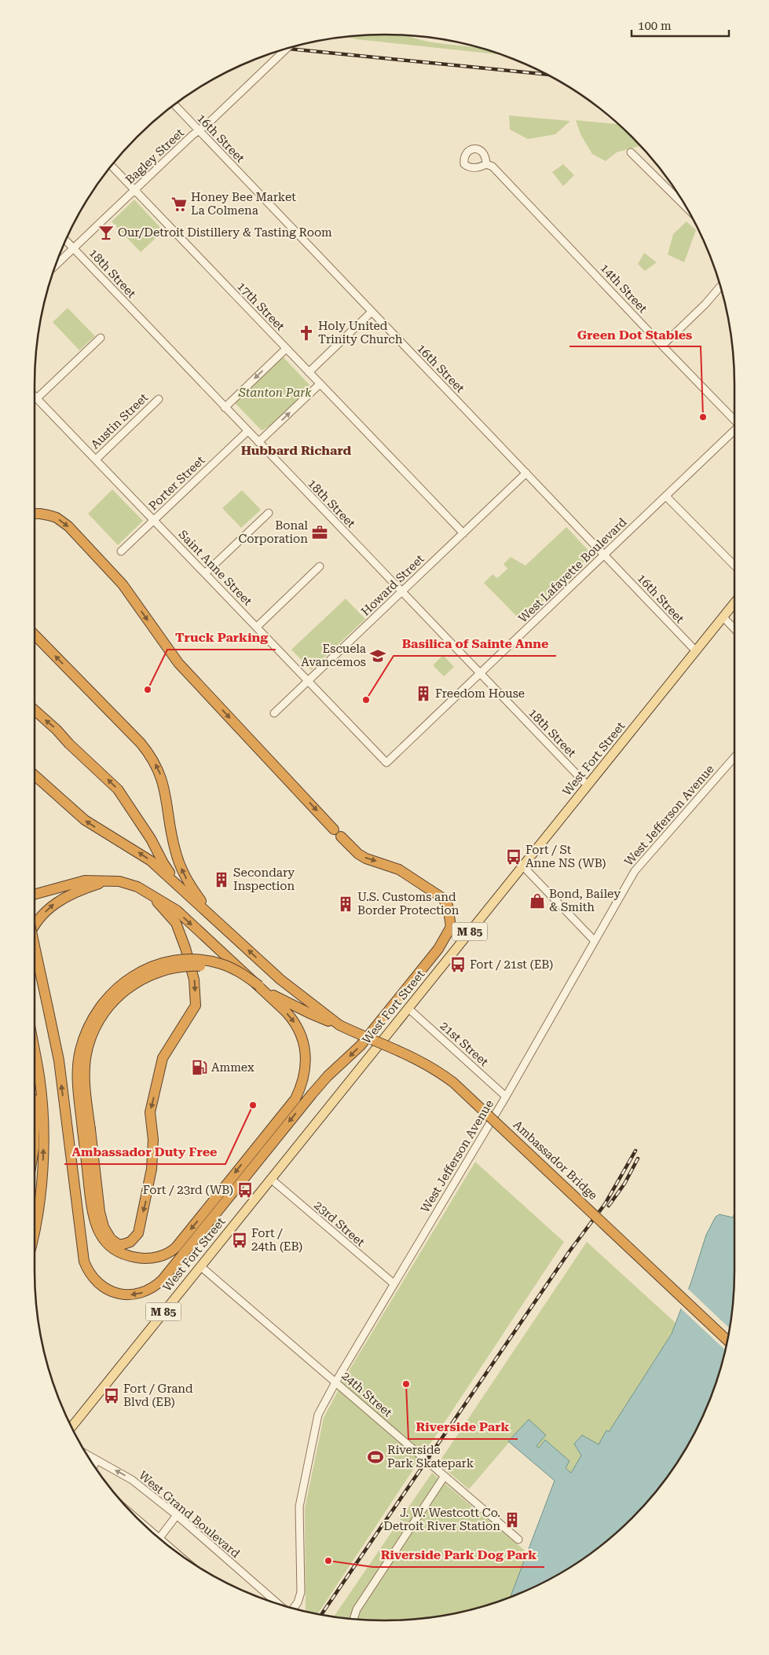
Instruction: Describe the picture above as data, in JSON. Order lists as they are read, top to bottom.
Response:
{
  "streets": {
    "highway": ["Ambassador Bridge"],
    "main road": ["West Fort Street", "M 85"],
    "street": [
      "16th Street",
      "Bagley Street",
      "18th Street",
      "14th Street",
      "17th Street",
      "Austin Street",
      "Porter Street",
      "Saint Anne Street",
      "West Lafayette Boulevard",
      "Howard Street",
      "West Jefferson Avenue",
      "21st Street",
      "23rd Street",
      "24th Street",
      "West Grand Boulevard"
    ]
  },
  "crossings": [
    ["16th Street", "Bagley Street"],
    ["16th Street", "West Lafayette Boulevard"],
    ["16th Street", "Howard Street"],
    ["16th Street", "West Fort Street"],
    ["Bagley Street", "18th Street"],
    ["Bagley Street", "17th Street"],
    ["18th Street", "Porter Street"],
    ["18th Street", "West Lafayette Boulevard"],
    ["18th Street", "Howard Street"],
    ["18th Street", "West Fort Street"],
    ["17th Street", "Howard Street"],
    ["Austin Street", "Saint Anne Street"],
    ["Porter Street", "Saint Anne Street"],
    ["Saint Anne Street", "West Lafayette Boulevard"],
    ["Saint Anne Street", "Howard Street"],
    ["West Fort Street", "21st Street"],
    ["West Fort Street", "23rd Street"],
    ["West Fort Street", "24th Street"],
    ["West Jefferson Avenue", "21st Street"],
    ["West Jefferson Avenue", "23rd Street"],
    ["West Jefferson Avenue", "24th Street"]
  ],
  "one_way": ["West Grand Boulevard"],
  "districts": ["Hubbard Richard"],
  "parks": ["Stanton Park"],
  "places": {
    "supermarket": ["Honey Bee Market La Colmena"],
    "bar": ["Our/Detroit Distillery & Tasting Room"],
    "church": ["Holy United Trinity Church"],
    "other": [
      "Green Dot Stables",
      "Truck Parking",
      "Basilica of Sainte Anne",
      "Ambassador Duty Free",
      "Riverside Park",
      "Riverside Park Dog Park"
    ],
    "office": ["Bonal Corporation"],
    "school or university": ["Escuela Avancemos"],
    "building": [
      "Freedom House",
      "Secondary Inspection",
      "U.S. Customs and Border Protection",
      "J. W. Westcott Co. Detroit River Station"
    ],
    "bus stop": [
      "Fort / St Anne NS (WB)",
      "Fort / 21st (EB)",
      "Fort / 23rd (WB)",
      "Fort / 24th (EB)",
      "Fort / Grand Blvd (EB)"
    ],
    "shop": ["Bond, Bailey & Smith"],
    "fuel station": ["Ammex"],
    "sports": ["Riverside Park Skatepark"]
  },
  "scale_bar": "100 m"
}
